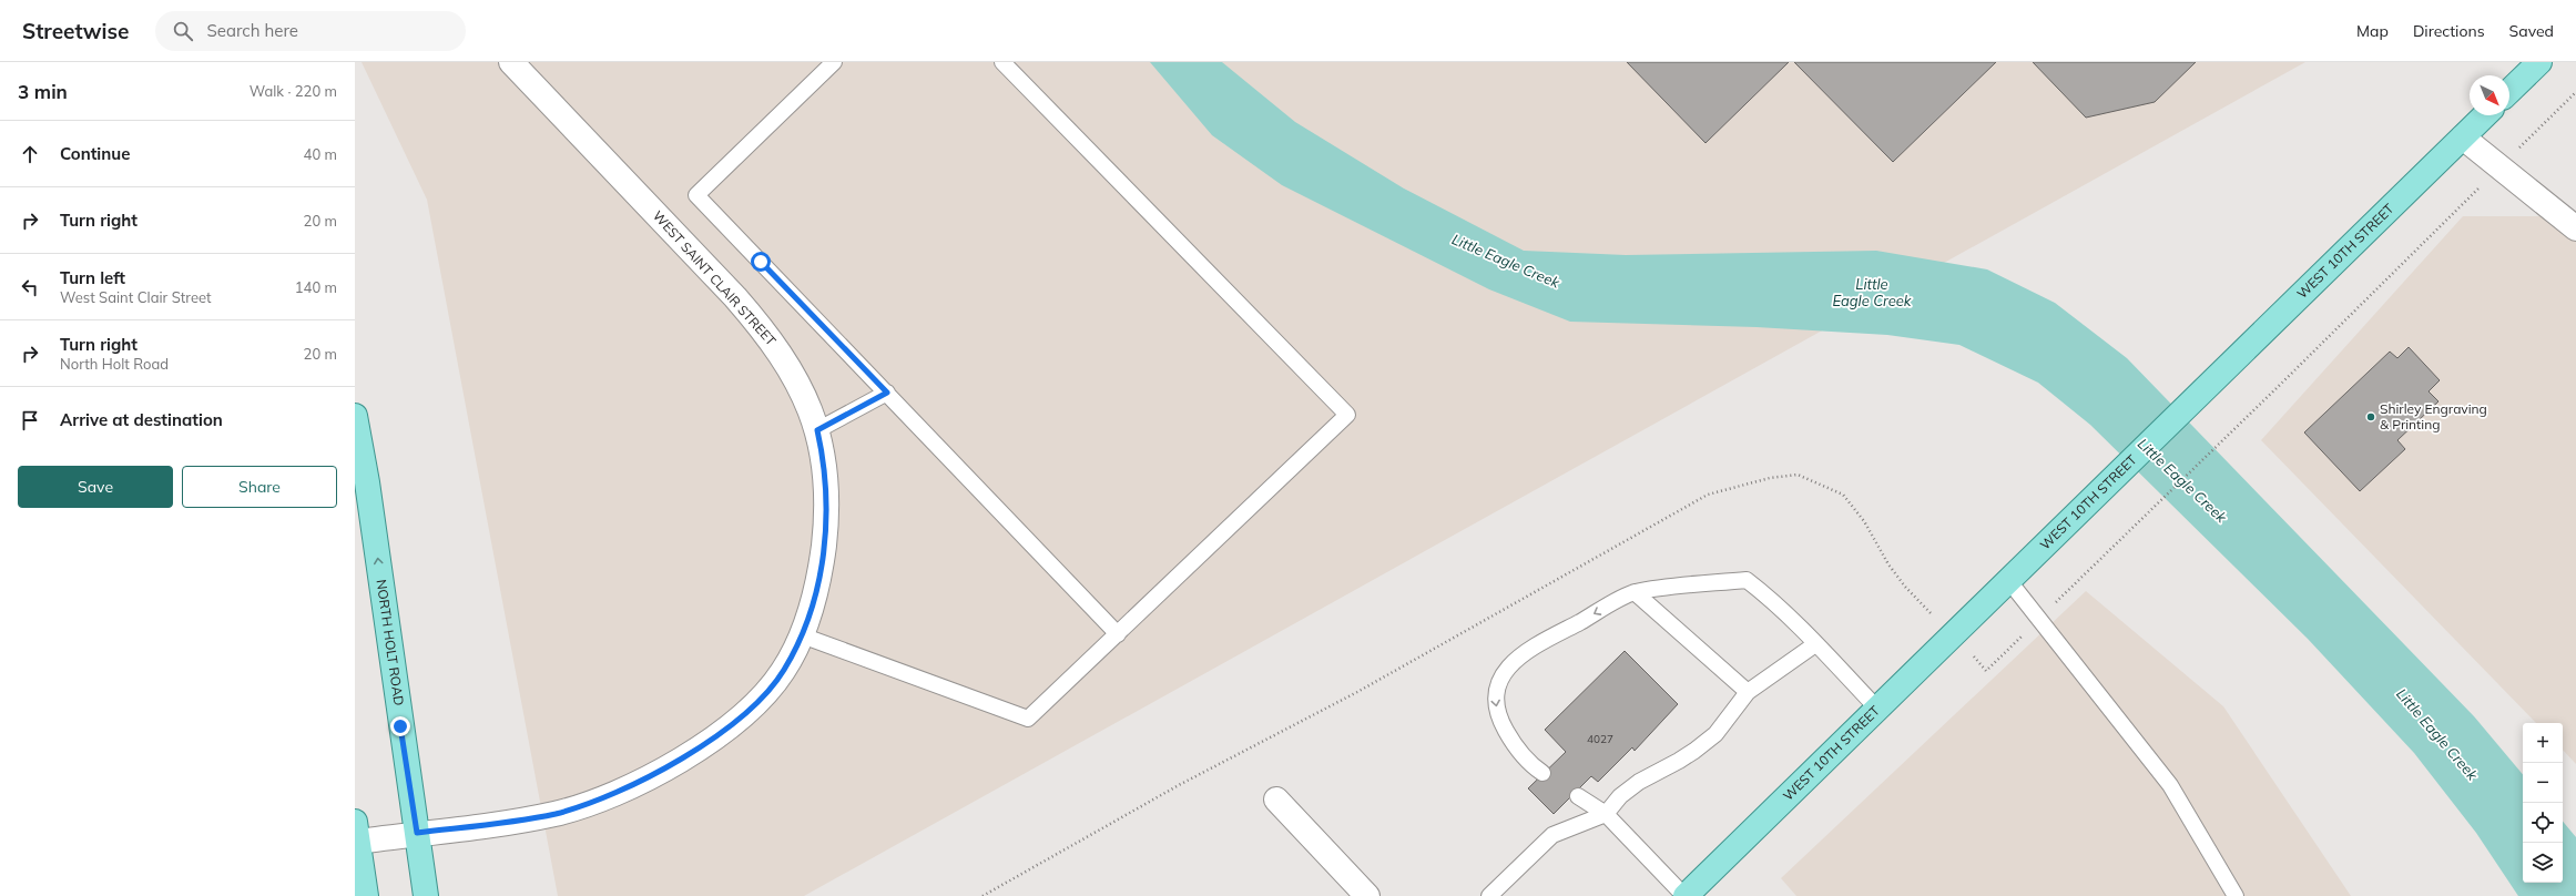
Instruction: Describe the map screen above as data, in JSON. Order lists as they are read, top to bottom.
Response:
{
  "streets": {
    "main road": ["WEST 10TH STREET", "NORTH HOLT ROAD"],
    "street": ["WEST SAINT CLAIR STREET"]
  },
  "crossings": [
    ["WEST SAINT CLAIR STREET", "NORTH HOLT ROAD"]
  ],
  "one_way": ["NORTH HOLT ROAD"],
  "water": ["Little Eagle Creek"],
  "places": ["Shirley Engraving & Printing"],
  "house_numbers": ["4027"],
  "north": "bottom right",
  "page": {
    "header": "Streetwise",
    "search": "Search here",
    "nav": ["Map", "Directions", "Saved"],
    "heading": ["3 min", "Walk · 220 m"],
    "list": [
      ["Continue", "40 m"],
      ["Turn right", "20 m"],
      ["Turn left", "West Saint Clair Street", "140 m"],
      ["Turn right", "North Holt Road", "20 m"],
      "Arrive at destination"
    ],
    "buttons": ["Save", "Share"],
    "map_buttons": ["+", "−"]
  }
}
